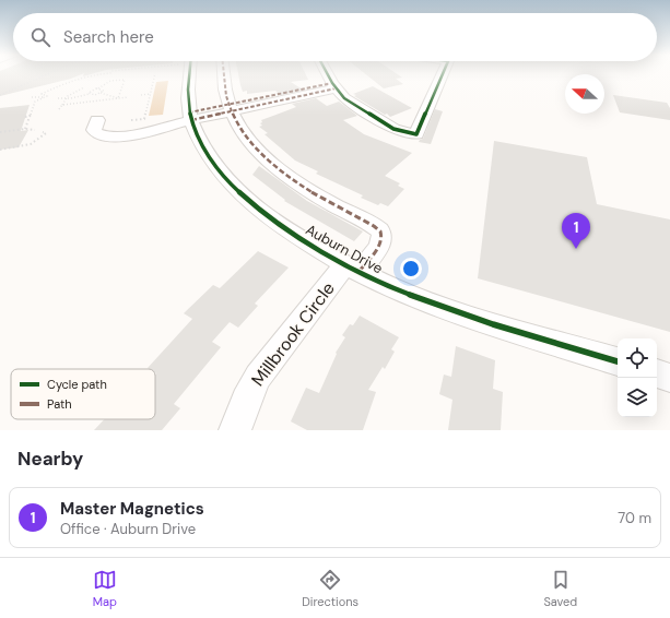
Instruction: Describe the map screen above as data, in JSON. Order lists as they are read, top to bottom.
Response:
{
  "streets": {
    "street": ["Auburn Drive", "Millbrook Circle"]
  },
  "crossings": [
    ["Auburn Drive", "Millbrook Circle"]
  ],
  "legend": ["Cycle path", "Path"],
  "north": "left",
  "page": {
    "search": "Search here",
    "pins": "1",
    "heading": "Nearby",
    "list": [
      {
        "mark": "1",
        "name": "Master Magnetics",
        "note": "Office · Auburn Drive",
        "value": "70 m"
      }
    ],
    "nav": ["Map", "Directions", "Saved"]
  }
}
